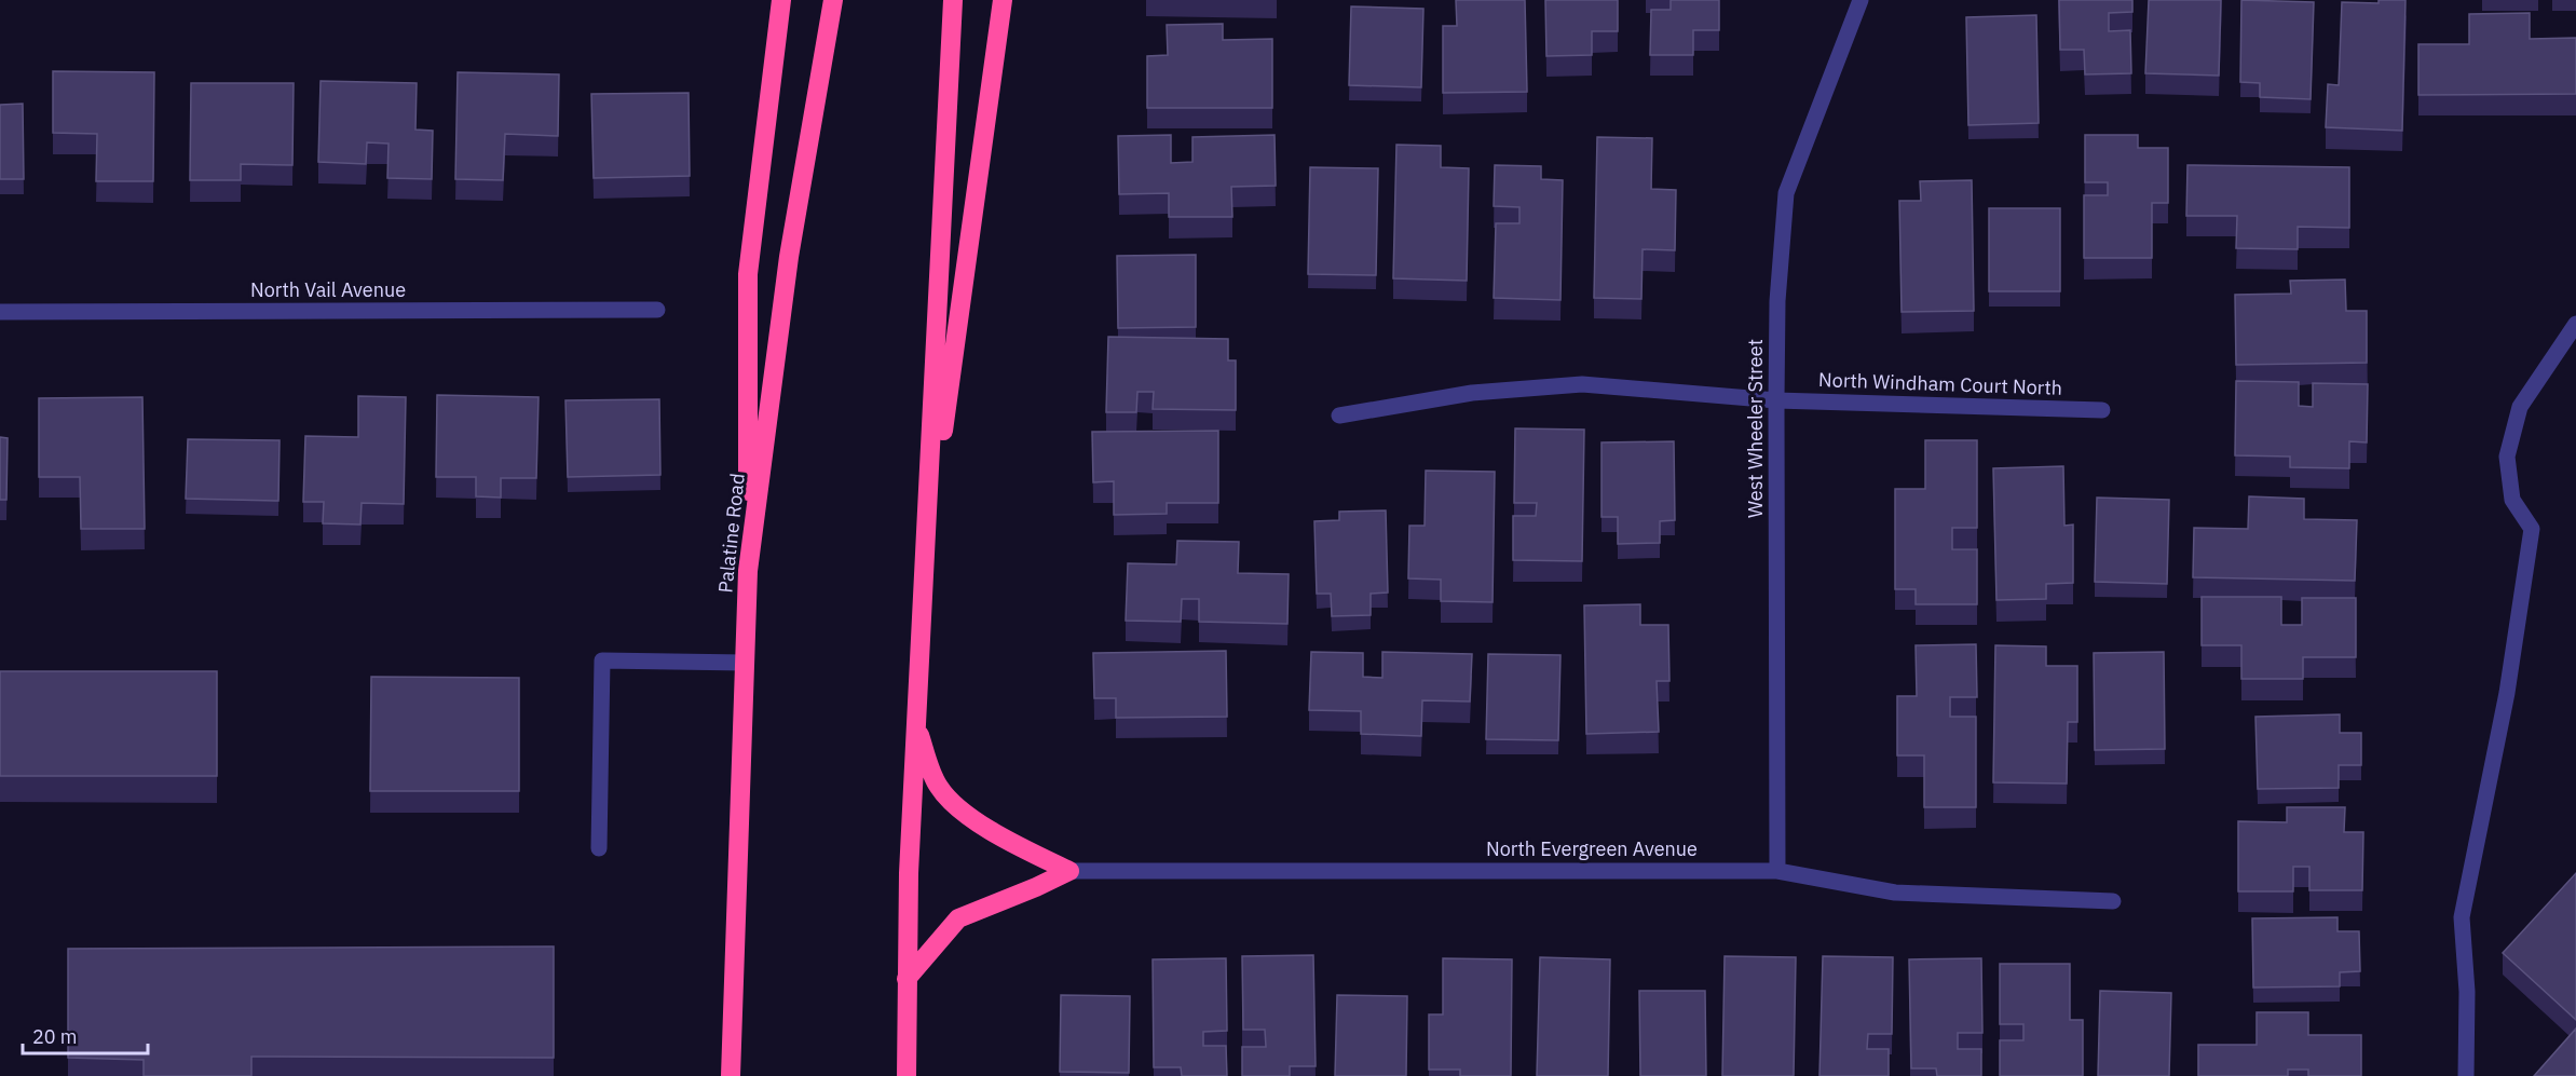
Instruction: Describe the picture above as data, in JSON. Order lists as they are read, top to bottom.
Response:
{
  "streets": {
    "highway": ["Palatine Road"],
    "street": [
      "North Vail Avenue",
      "North Windham Court North",
      "West Wheeler Street",
      "North Evergreen Avenue"
    ]
  },
  "crossings": [
    ["North Windham Court North", "West Wheeler Street"],
    ["West Wheeler Street", "North Evergreen Avenue"]
  ],
  "scale_bar": "20 m"
}
